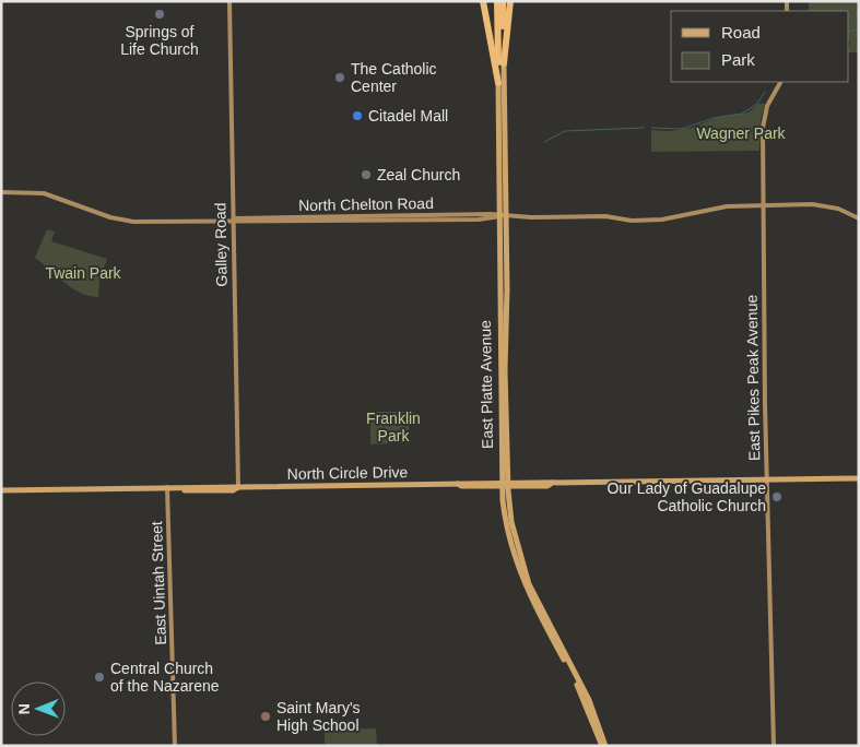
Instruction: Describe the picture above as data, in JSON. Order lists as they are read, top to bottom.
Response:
{
  "streets": {
    "highway": ["East Platte Avenue"],
    "main road": [
      "North Chelton Road",
      "Galley Road",
      "East Pikes Peak Avenue",
      "North Circle Drive",
      "East Uintah Street"
    ]
  },
  "crossings": [
    ["North Chelton Road", "Galley Road"],
    ["North Chelton Road", "East Pikes Peak Avenue"],
    ["North Chelton Road", "East Platte Avenue"],
    ["Galley Road", "North Circle Drive"],
    ["East Pikes Peak Avenue", "North Circle Drive"],
    ["East Platte Avenue", "North Circle Drive"],
    ["North Circle Drive", "East Uintah Street"]
  ],
  "parks": ["Wagner Park", "Twain Park", "Franklin Park"],
  "places": [
    "Springs of Life Church",
    "The Catholic Center",
    "Citadel Mall",
    "Zeal Church",
    "Our Lady of Guadalupe Catholic Church",
    "Central Church of the Nazarene",
    "Saint Mary's High School"
  ],
  "legend": ["Road", "Park"],
  "north": "left"
}
